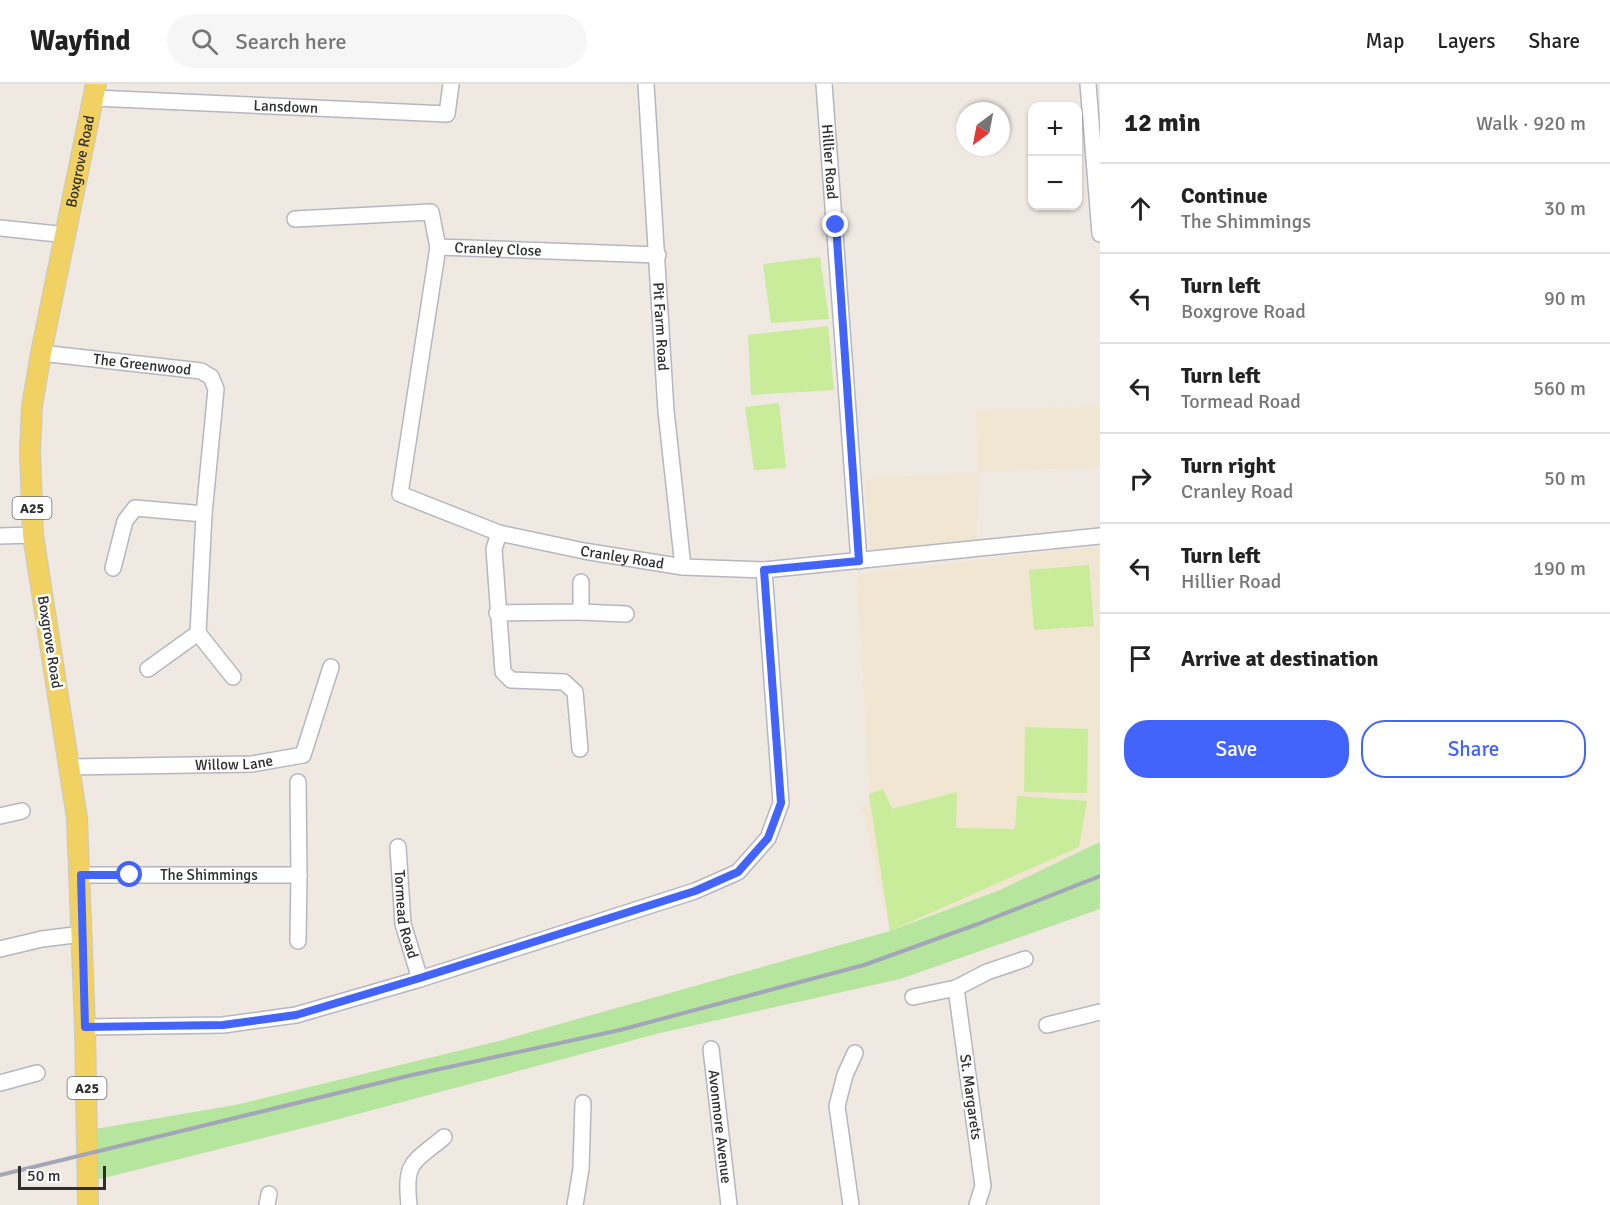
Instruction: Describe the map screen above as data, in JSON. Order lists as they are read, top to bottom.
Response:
{
  "streets": {
    "main road": ["Boxgrove Road", "A25"],
    "street": [
      "Lansdown",
      "Hillier Road",
      "Cranley Close",
      "Pit Farm Road",
      "The Greenwood",
      "Cranley Road",
      "Willow Lane",
      "The Shimmings",
      "Tormead Road",
      "St. Margarets",
      "Avonmore Avenue"
    ]
  },
  "crossings": [
    ["Lansdown", "Boxgrove Road"],
    ["Hillier Road", "Cranley Road"],
    ["Boxgrove Road", "The Greenwood"],
    ["Boxgrove Road", "Willow Lane"],
    ["Boxgrove Road", "The Shimmings"],
    ["Boxgrove Road", "Tormead Road"],
    ["Cranley Close", "Pit Farm Road"],
    ["Cranley Close", "Cranley Road"],
    ["Pit Farm Road", "Cranley Road"],
    ["Cranley Road", "Tormead Road"]
  ],
  "scale_bar": "50 m",
  "north": "bottom left",
  "page": {
    "header": "Wayfind",
    "search": "Search here",
    "nav": ["Map", "Layers", "Share"],
    "heading": ["12 min", "Walk · 920 m"],
    "map_buttons": ["+", "−"],
    "list": [
      ["Continue", "The Shimmings", "30 m"],
      ["Turn left", "Boxgrove Road", "90 m"],
      ["Turn left", "Tormead Road", "560 m"],
      ["Turn right", "Cranley Road", "50 m"],
      ["Turn left", "Hillier Road", "190 m"],
      "Arrive at destination"
    ],
    "buttons": ["Save", "Share"],
    "scale": "50 m"
  }
}
